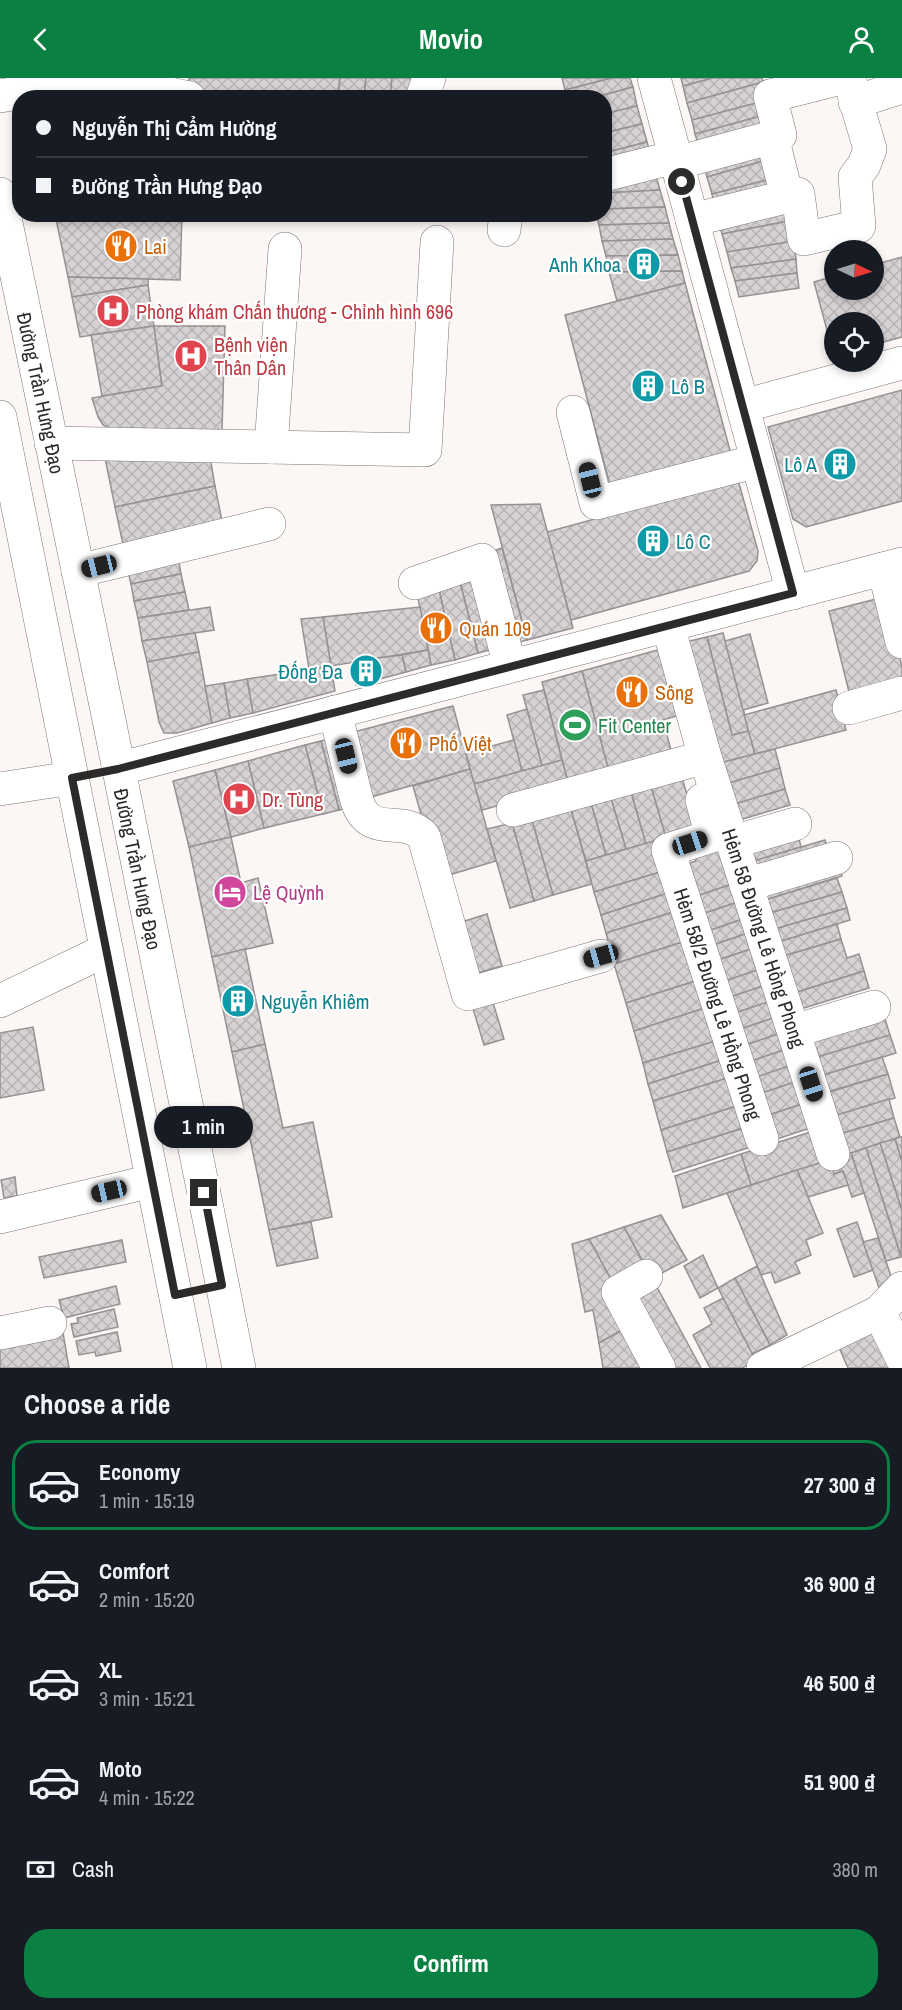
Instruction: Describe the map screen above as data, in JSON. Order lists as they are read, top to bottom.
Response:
{
  "streets": {
    "main road": ["Đường Trần Hưng Đạo", "Hẻm 58 Đường Lê Hồng Phong", "Hẻm 58/2 Đường Lê Hồng Phong"]
  },
  "crossings": [
    ["Hẻm 58 Đường Lê Hồng Phong", "Hẻm 58/2 Đường Lê Hồng Phong"]
  ],
  "places": {
    "restaurant": [
      "Lai",
      "Quán 109",
      "Sông",
      "Phố Việt"
    ],
    "building": [
      "Anh Khoa",
      "Lô B",
      "Lô A",
      "Lô C",
      "Đống Đa",
      "Nguyễn Khiêm"
    ],
    "hospital": ["Phòng khám Chấn thương - Chỉnh hình 696", "Bệnh viện Thân Dân", "Dr. Tùng"],
    "sports": ["Fit Center"],
    "hotel": ["Lệ Quỳnh"]
  },
  "north": "right",
  "page": {
    "header": "Movio",
    "banner": ["Nguyễn Thị Cẩm Hường", "Đường Trần Hưng Đạo"],
    "bubble": "1 min",
    "heading": "Choose a ride",
    "list": [
      {
        "name": "Economy",
        "note": "1 min · 15:19",
        "value": "27 300 ₫"
      },
      {
        "name": "Comfort",
        "note": "2 min · 15:20",
        "value": "36 900 ₫"
      },
      {
        "name": "XL",
        "note": "3 min · 15:21",
        "value": "46 500 ₫"
      },
      {
        "name": "Moto",
        "note": "4 min · 15:22",
        "value": "51 900 ₫"
      }
    ],
    "pay": ["Cash", "380 m"],
    "buttons": "Confirm"
  }
}
